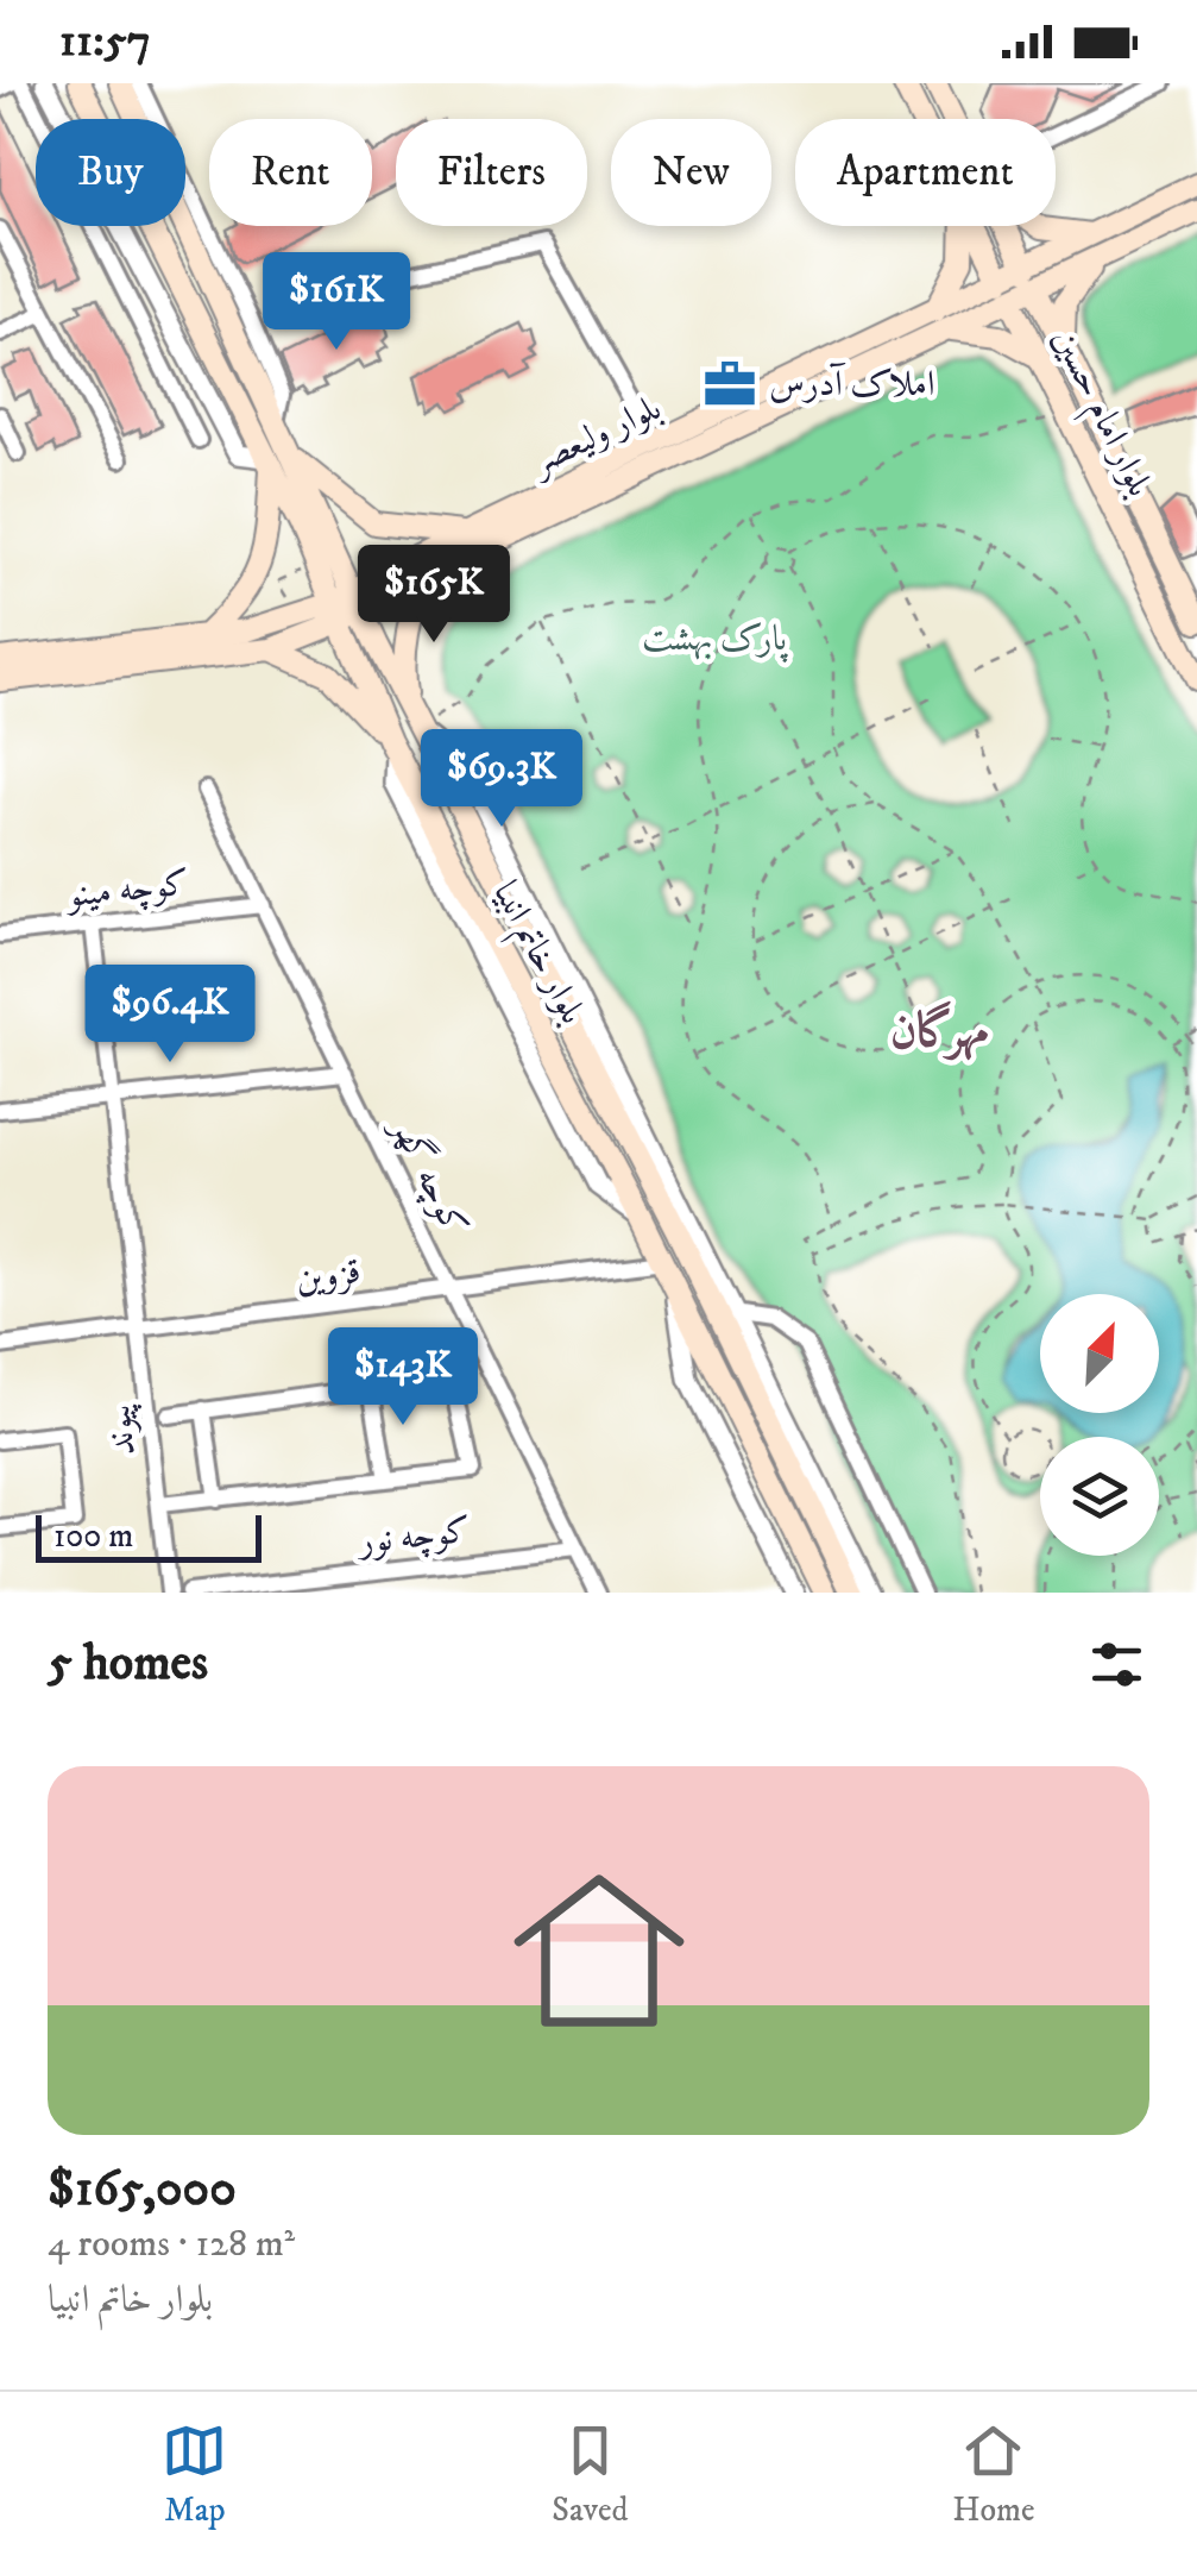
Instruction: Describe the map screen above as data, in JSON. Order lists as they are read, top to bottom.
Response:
{
  "streets": {
    "main road": ["بلوار امام حسین", "بلوار ولیعصر", "بلوار خاتم انبیا"],
    "street": [
      "کوچه مینو",
      "کوچه گهر",
      "قزوین",
      "پیوند",
      "کوچه نور"
    ]
  },
  "crossings": [
    ["بلوار امام حسین", "بلوار ولیعصر"],
    ["بلوار ولیعصر", "بلوار خاتم انبیا"],
    ["کوچه مینو", "کوچه گهر"],
    ["کوچه مینو", "پیوند"],
    ["بلوار خاتم انبیا", "قزوین"],
    ["کوچه گهر", "قزوین"],
    ["کوچه گهر", "کوچه نور"],
    ["قزوین", "پیوند"]
  ],
  "districts": ["مهرگان"],
  "parks": ["پارک بهشت"],
  "places": {
    "office": ["املاک آدرس"]
  },
  "scale_bar": "100 m",
  "north": "top right",
  "page": {
    "status": "11:57",
    "chip": [
      "Buy",
      "Rent",
      "Filters",
      "New",
      "Apartment"
    ],
    "price": [
      "$161K",
      "$165K",
      "$69.3K",
      "$96.4K",
      "$143K"
    ],
    "scale": "100 m",
    "heading": "5 homes",
    "list": [
      {
        "name": "$165,000",
        "note": "4 rooms · 128 m² · بلوار خاتم انبیا"
      }
    ],
    "tabs": ["Map", "Saved", "Home"]
  }
}
